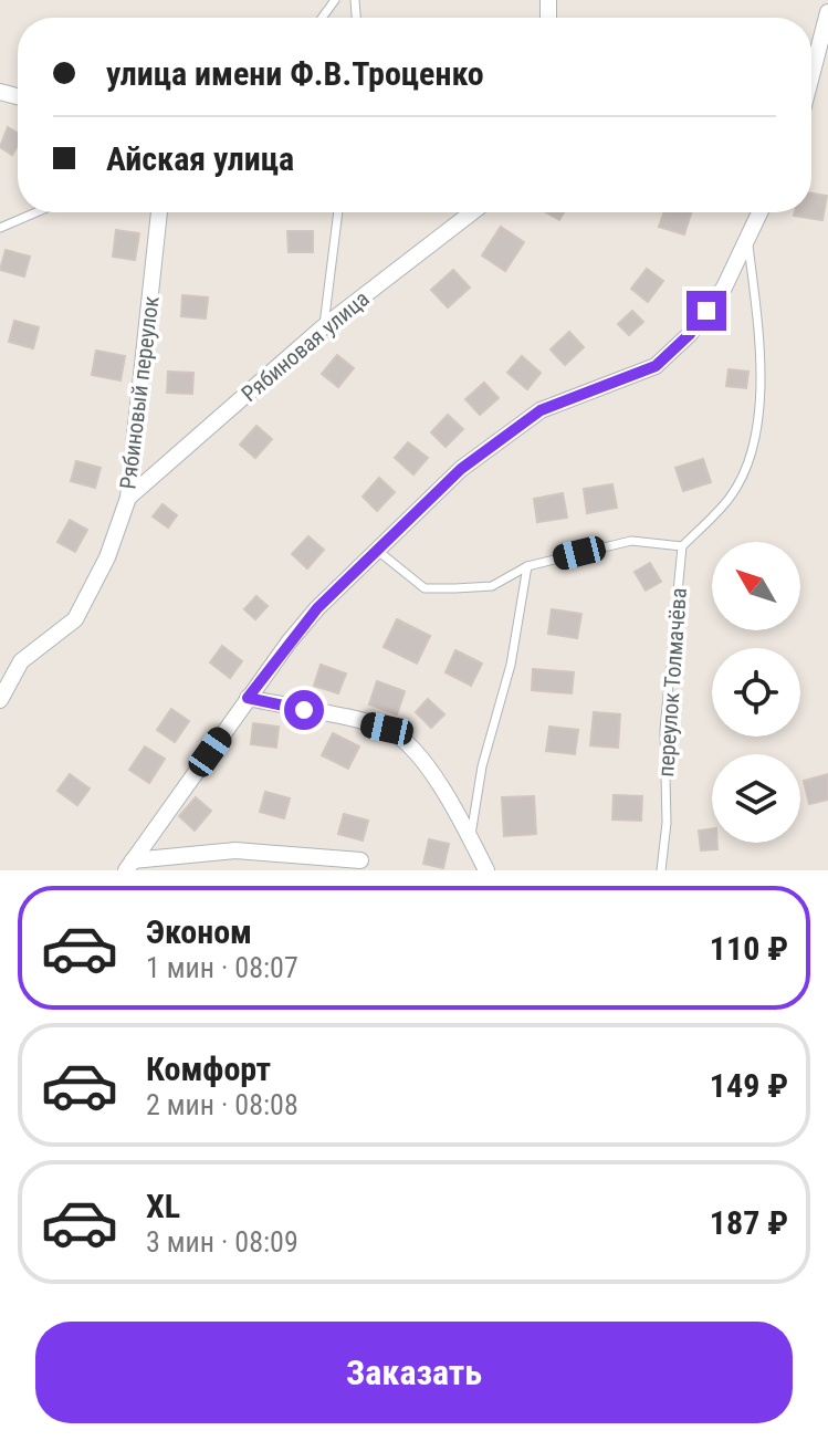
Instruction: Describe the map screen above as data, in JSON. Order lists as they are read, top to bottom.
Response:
{
  "streets": {
    "street": ["Рябиновая улица", "Рябиновый переулок"],
    "lane": ["переулок Толмачёва"]
  },
  "crossings": [
    ["Рябиновая улица", "Рябиновый переулок"]
  ],
  "north": "top left",
  "page": {
    "banner": ["улица имени Ф.В.Троценко", "Айская улица"],
    "list": [
      {
        "name": "Эконом",
        "note": "1 мин · 08:07",
        "value": "110 ₽"
      },
      {
        "name": "Комфорт",
        "note": "2 мин · 08:08",
        "value": "149 ₽"
      },
      {
        "name": "XL",
        "note": "3 мин · 08:09",
        "value": "187 ₽"
      }
    ],
    "buttons": "Заказать"
  }
}
